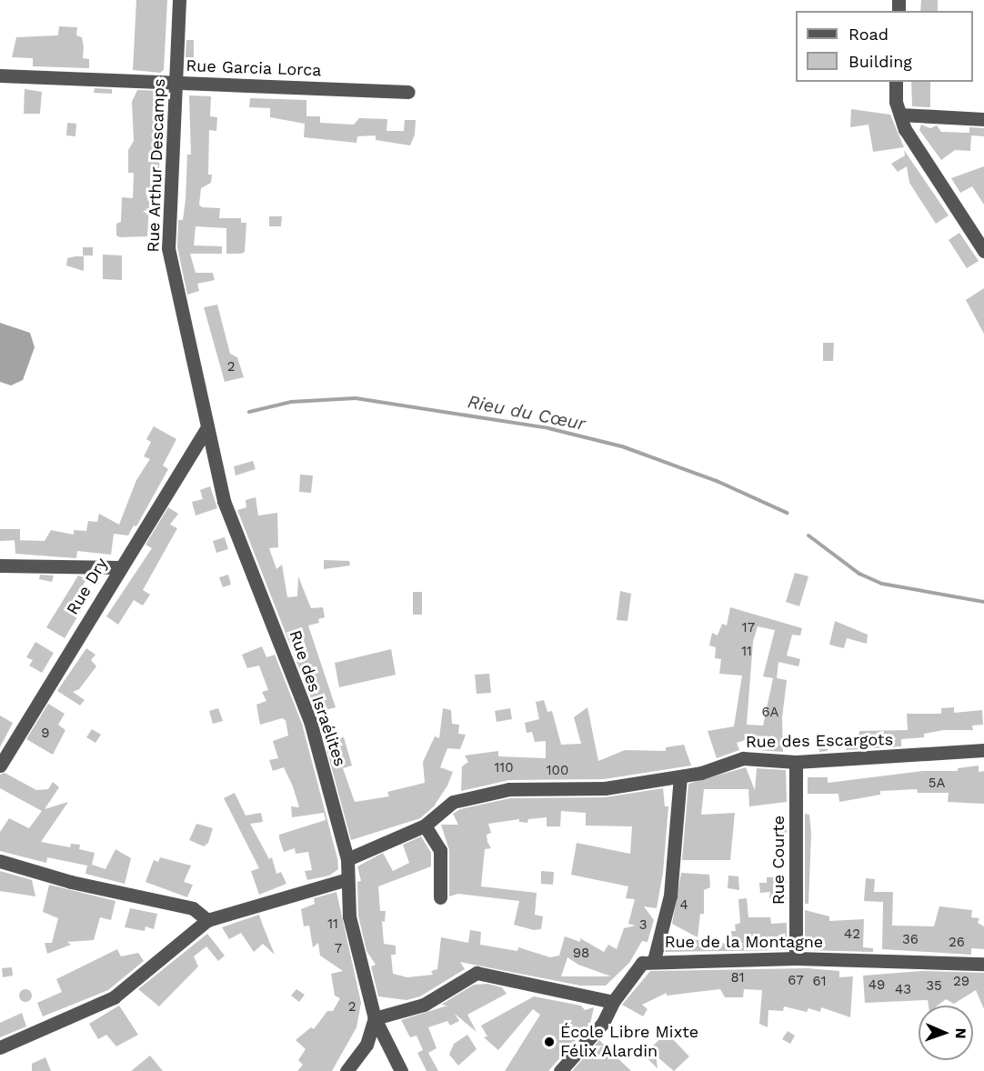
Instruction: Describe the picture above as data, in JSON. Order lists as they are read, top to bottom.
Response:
{
  "streets": {
    "street": [
      "Rue Garcia Lorca",
      "Rue Arthur Descamps",
      "Rue Dry",
      "Rue des Israélites",
      "Rue des Escargots",
      "Rue Courte",
      "Rue de la Montagne"
    ]
  },
  "crossings": [
    ["Rue Garcia Lorca", "Rue Arthur Descamps"],
    ["Rue Arthur Descamps", "Rue Dry"],
    ["Rue Arthur Descamps", "Rue des Israélites"],
    ["Rue Dry", "Rue des Israélites"],
    ["Rue des Israélites", "Rue des Escargots"],
    ["Rue des Escargots", "Rue Courte"],
    ["Rue Courte", "Rue de la Montagne"]
  ],
  "water": ["Rieu du Cœur"],
  "places": ["École Libre Mixte Félix Alardin"],
  "house_numbers": [
    "2",
    "17",
    "11",
    "6A",
    "9",
    "110",
    "100",
    "5A",
    "4",
    "11",
    "3",
    "42",
    "36",
    "26",
    "7",
    "98",
    "81",
    "67",
    "61",
    "29",
    "49",
    "35",
    "43",
    "2"
  ],
  "legend": ["Road", "Building"],
  "north": "right"
}
